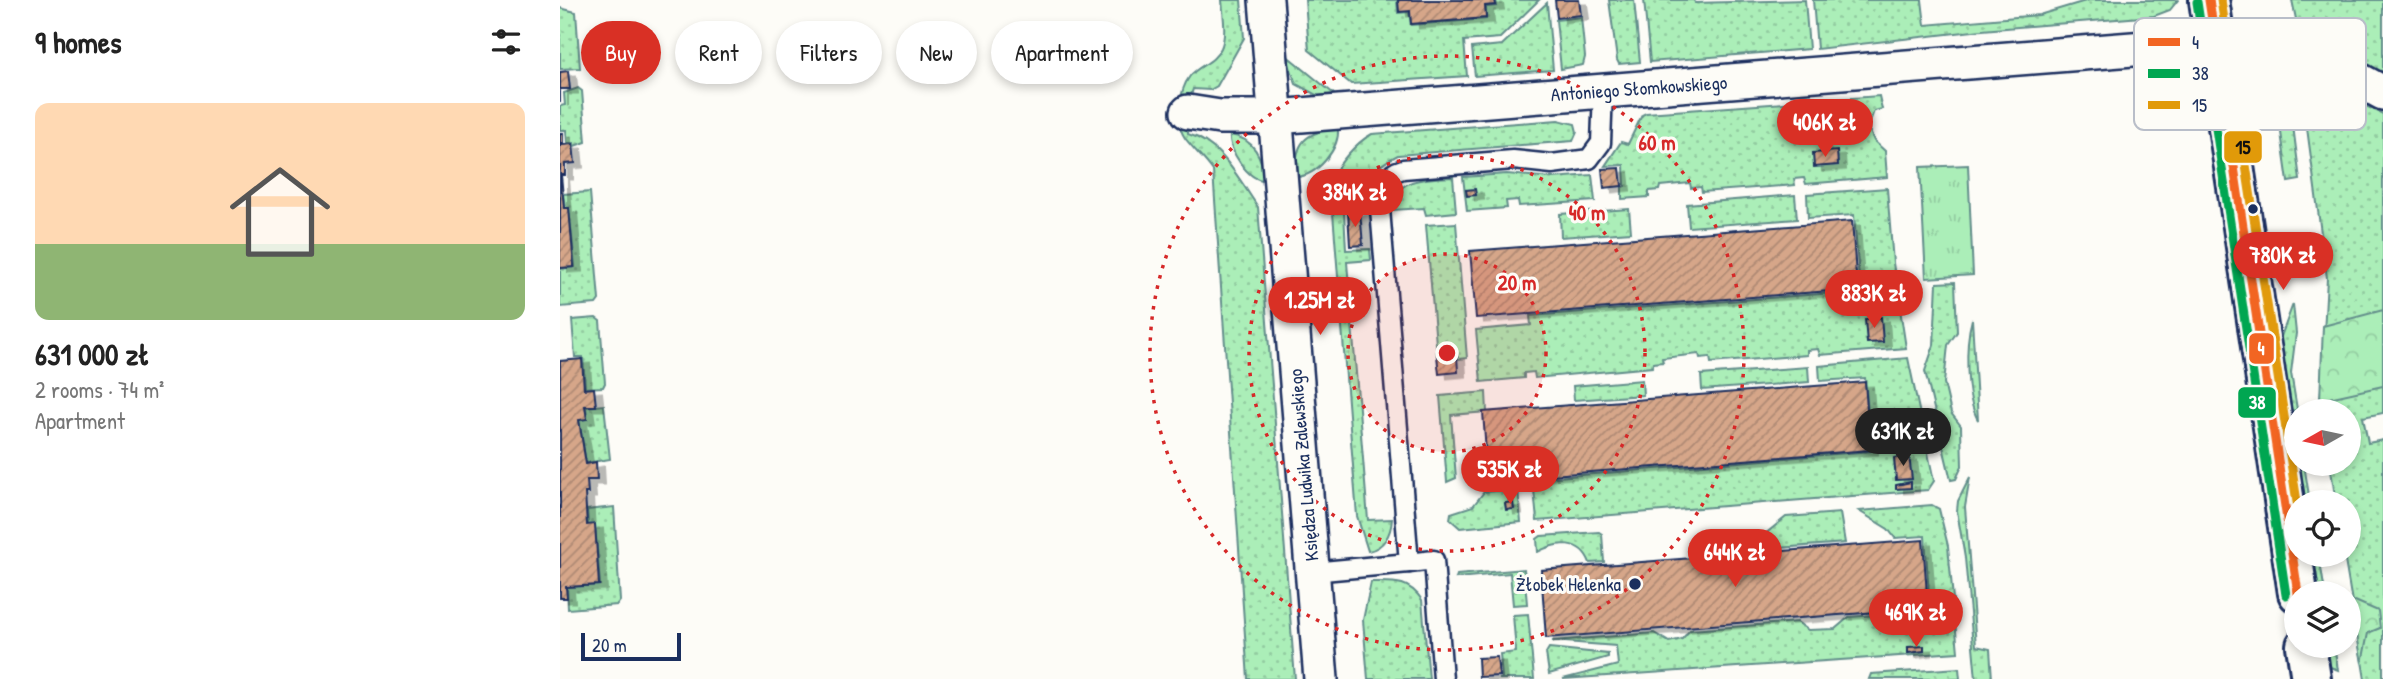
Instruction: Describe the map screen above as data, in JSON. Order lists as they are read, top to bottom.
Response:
{
  "streets": {
    "street": ["Antoniego Słomkowskiego", "Księdza Ludwika Zalewskiego"]
  },
  "crossings": [
    ["Antoniego Słomkowskiego", "Księdza Ludwika Zalewskiego"]
  ],
  "places": ["Żłobek Helenka"],
  "lines": ["transit line 4", "transit line 15", "transit line 38"],
  "legend": ["4", "38", "15"],
  "scale_bar": "20 m",
  "north": "left",
  "page": {
    "heading": "9 homes",
    "chip": [
      "Buy",
      "Rent",
      "Filters",
      "New",
      "Apartment"
    ],
    "list": [
      {
        "name": "631 000 zł",
        "note": "2 rooms · 74 m² · Apartment"
      }
    ],
    "price": [
      "406K zł",
      "384K zł",
      "780K zł",
      "883K zł",
      "1.25M zł",
      "631K zł",
      "535K zł",
      "644K zł",
      "469K zł"
    ],
    "scale": "20 m"
  },
  "rings": ["60 m", "40 m", "20 m"]
}
